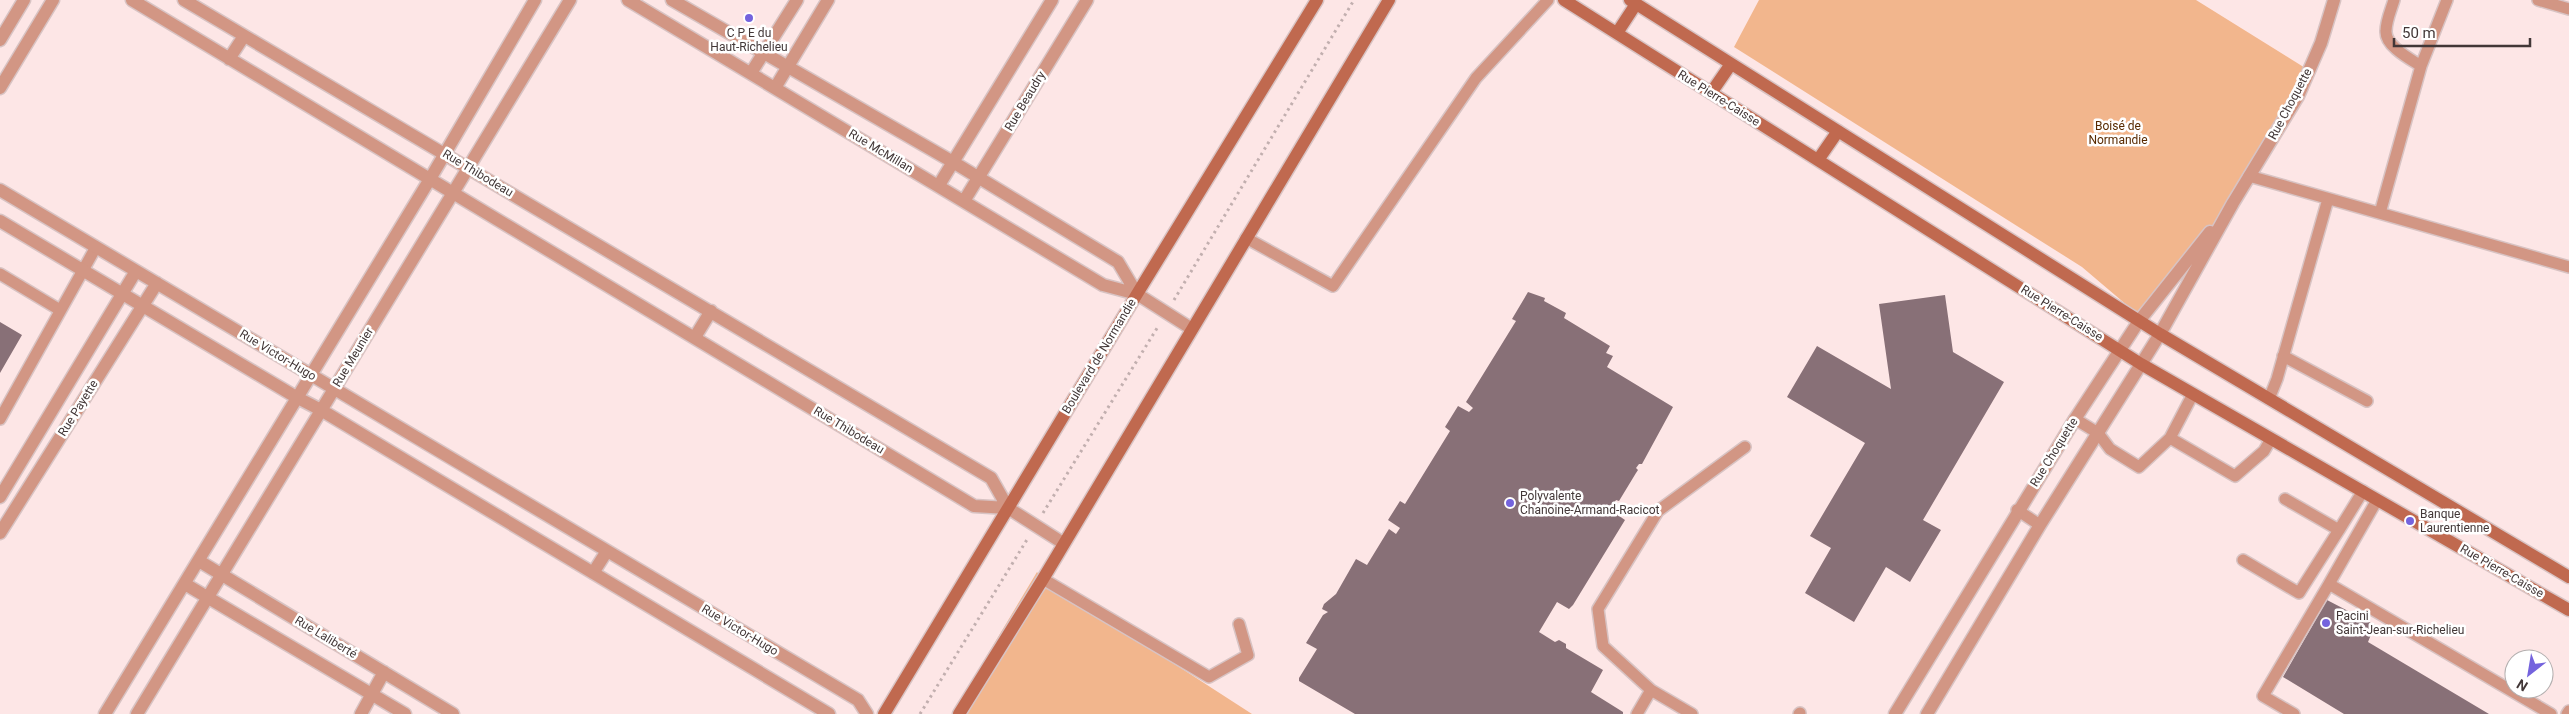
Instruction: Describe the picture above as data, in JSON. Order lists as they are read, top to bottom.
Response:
{
  "streets": {
    "street": [
      "Rue Pierre-Caisse",
      "Rue Beaudry",
      "Rue Choquette",
      "Rue McMillan",
      "Rue Thibodeau",
      "Rue Victor-Hugo",
      "Boulevard de Normandie",
      "Rue Meunier",
      "Rue Payette",
      "Rue Laliberté"
    ]
  },
  "crossings": [
    ["Rue Pierre-Caisse", "Rue Choquette"],
    ["Rue Beaudry", "Rue McMillan"],
    ["Rue McMillan", "Boulevard de Normandie"],
    ["Rue Thibodeau", "Boulevard de Normandie"],
    ["Rue Thibodeau", "Rue Meunier"],
    ["Rue Victor-Hugo", "Rue Meunier"],
    ["Rue Victor-Hugo", "Rue Payette"],
    ["Rue Meunier", "Rue Laliberté"]
  ],
  "parks": ["Boisé de Normandie"],
  "places": [
    "C P E du Haut-Richelieu",
    "Polyvalente Chanoine-Armand-Racicot",
    "Banque Laurentienne",
    "Pacini Saint-Jean-sur-Richelieu"
  ],
  "scale_bar": "50 m",
  "north": "bottom left"
}
